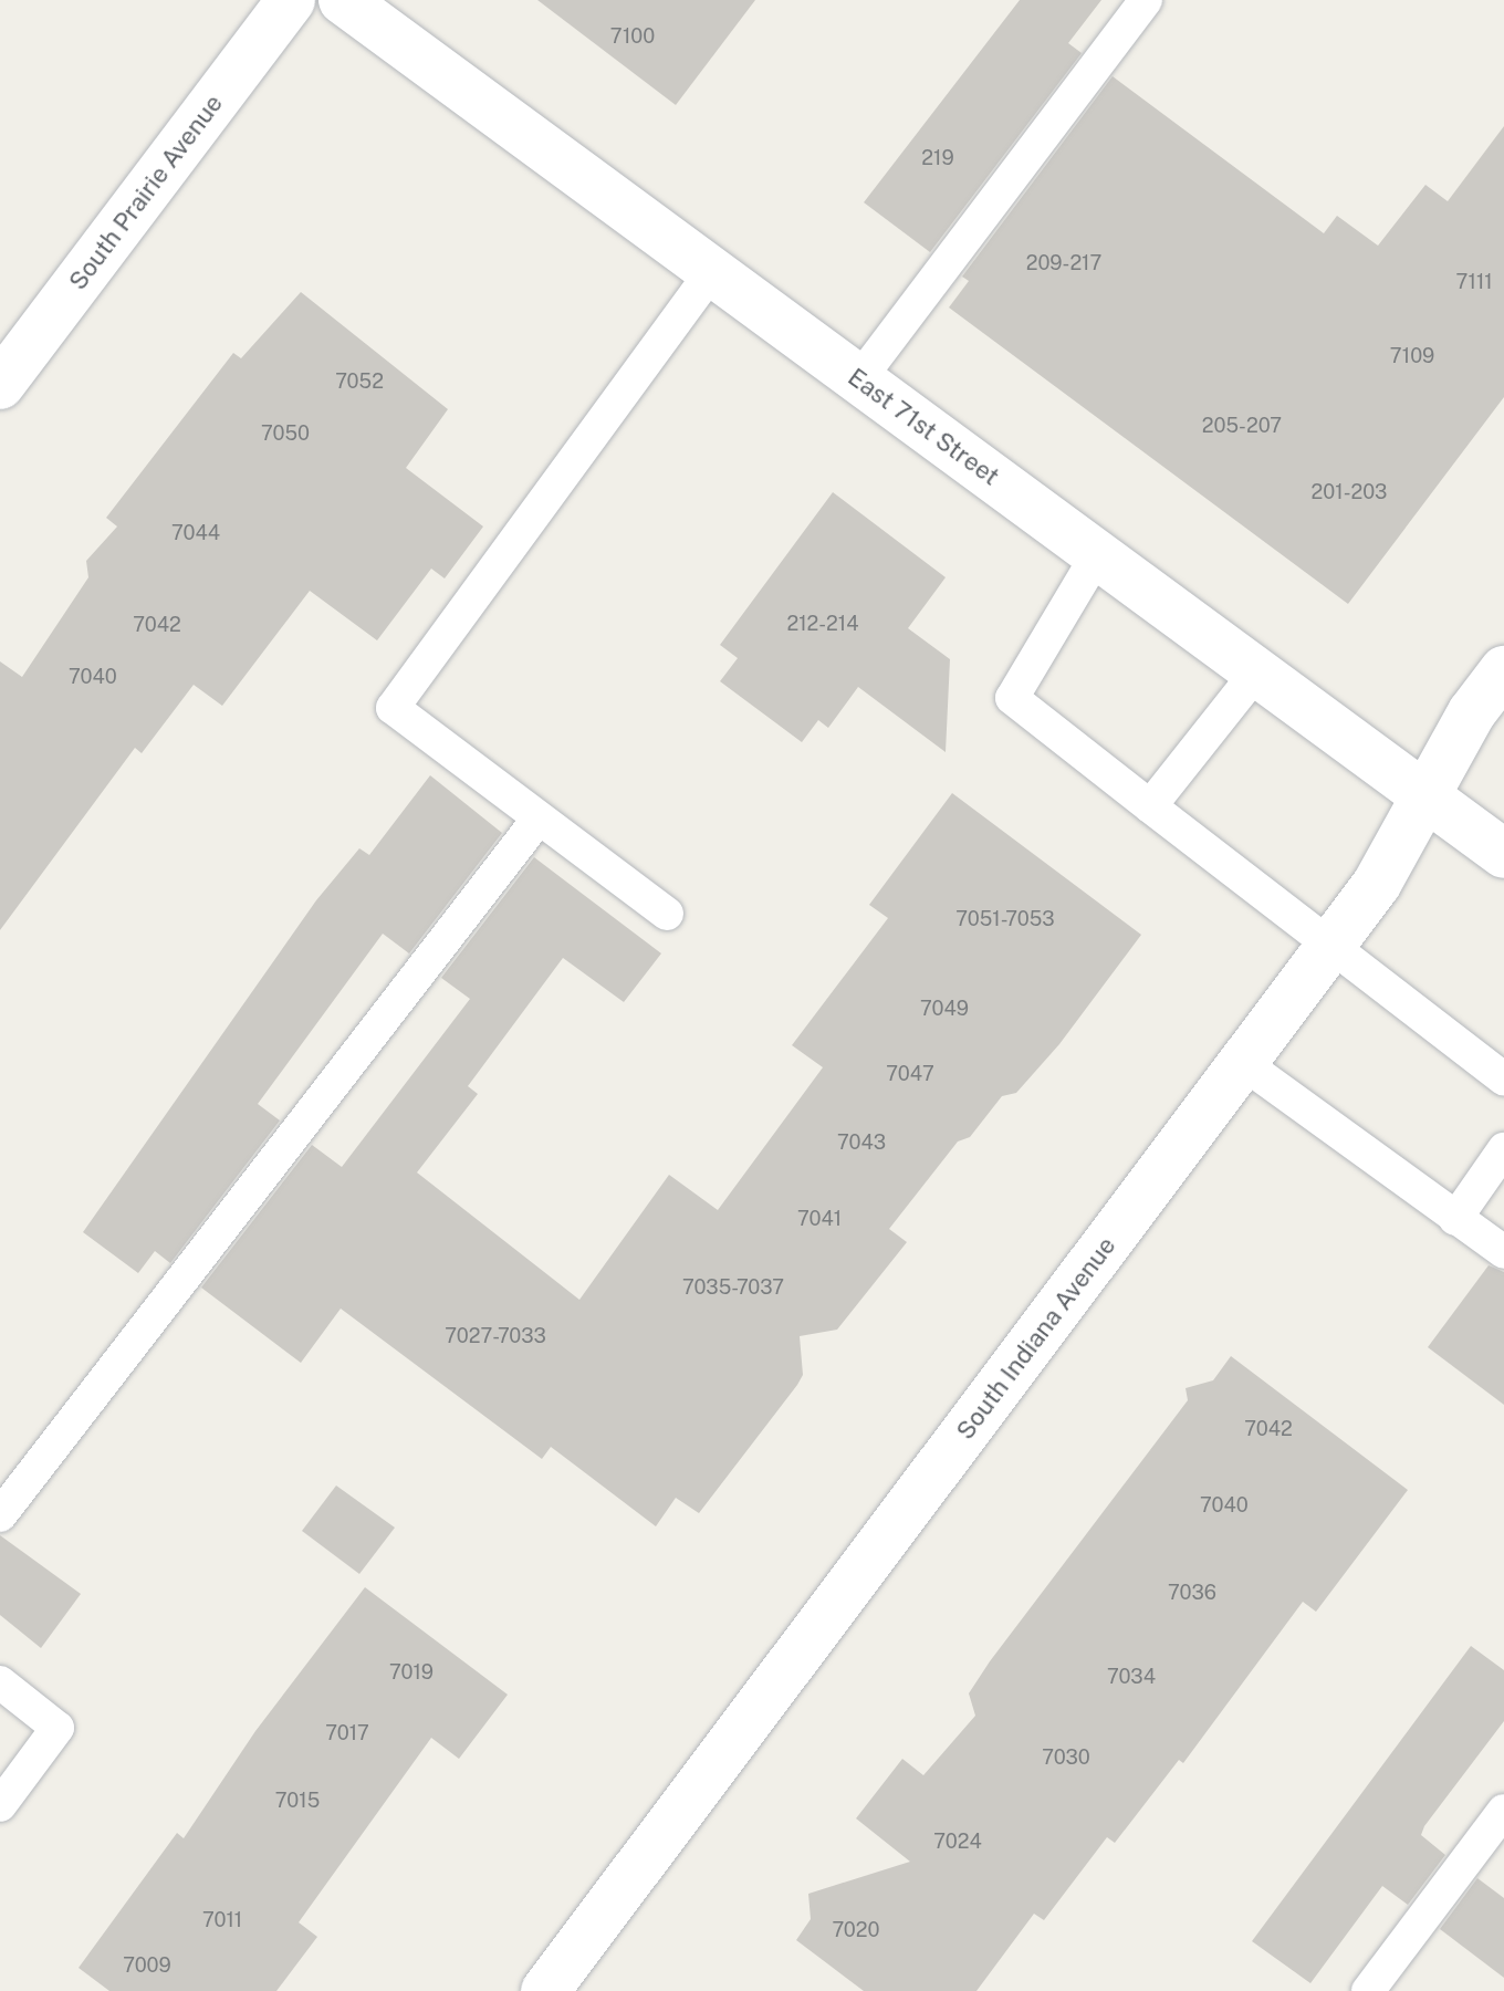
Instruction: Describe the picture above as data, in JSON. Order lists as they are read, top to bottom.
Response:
{
  "streets": {
    "street": ["South Prairie Avenue", "East 71st Street", "South Indiana Avenue"]
  },
  "crossings": [
    ["East 71st Street", "South Indiana Avenue"]
  ],
  "house_numbers": [
    "7100",
    "219",
    "209-217",
    "7111",
    "7109",
    "7052",
    "205-207",
    "7050",
    "201-203",
    "7044",
    "212-214",
    "7042",
    "7040",
    "7051-7053",
    "7049",
    "7047",
    "7043",
    "7041",
    "7035-7037",
    "7027-7033",
    "7042",
    "7040",
    "7036",
    "7019",
    "7034",
    "7017",
    "7030",
    "7015",
    "7024",
    "7011",
    "7020",
    "7009"
  ]
}
